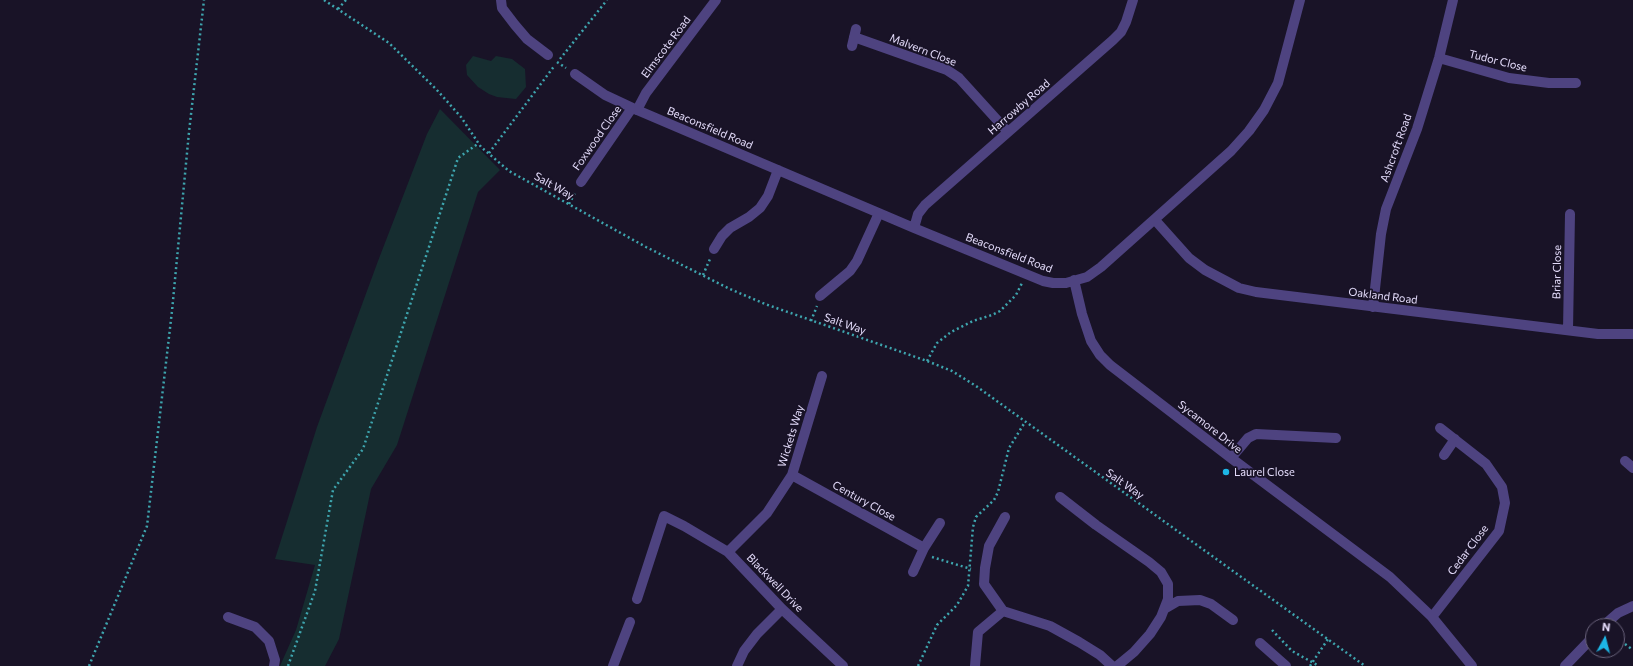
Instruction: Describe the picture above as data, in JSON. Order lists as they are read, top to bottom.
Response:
{
  "streets": {
    "street": [
      "Elmscote Road",
      "Malvern Close",
      "Tudor Close",
      "Harrowby Road",
      "Beaconsfield Road",
      "Foxwood Close",
      "Ashcroft Road",
      "Briar Close",
      "Oakland Road",
      "Sycamore Drive",
      "Wickets Way",
      "Century Close",
      "Cedar Close",
      "Blackwell Drive"
    ],
    "path": ["Salt Way"]
  },
  "crossings": [
    ["Elmscote Road", "Beaconsfield Road"],
    ["Elmscote Road", "Foxwood Close"],
    ["Malvern Close", "Harrowby Road"],
    ["Tudor Close", "Ashcroft Road"],
    ["Harrowby Road", "Beaconsfield Road"],
    ["Beaconsfield Road", "Foxwood Close"],
    ["Beaconsfield Road", "Oakland Road"],
    ["Beaconsfield Road", "Sycamore Drive"],
    ["Ashcroft Road", "Oakland Road"],
    ["Briar Close", "Oakland Road"],
    ["Sycamore Drive", "Cedar Close"],
    ["Wickets Way", "Century Close"],
    ["Wickets Way", "Blackwell Drive"]
  ],
  "places": ["Laurel Close"],
  "north": "top"
}
